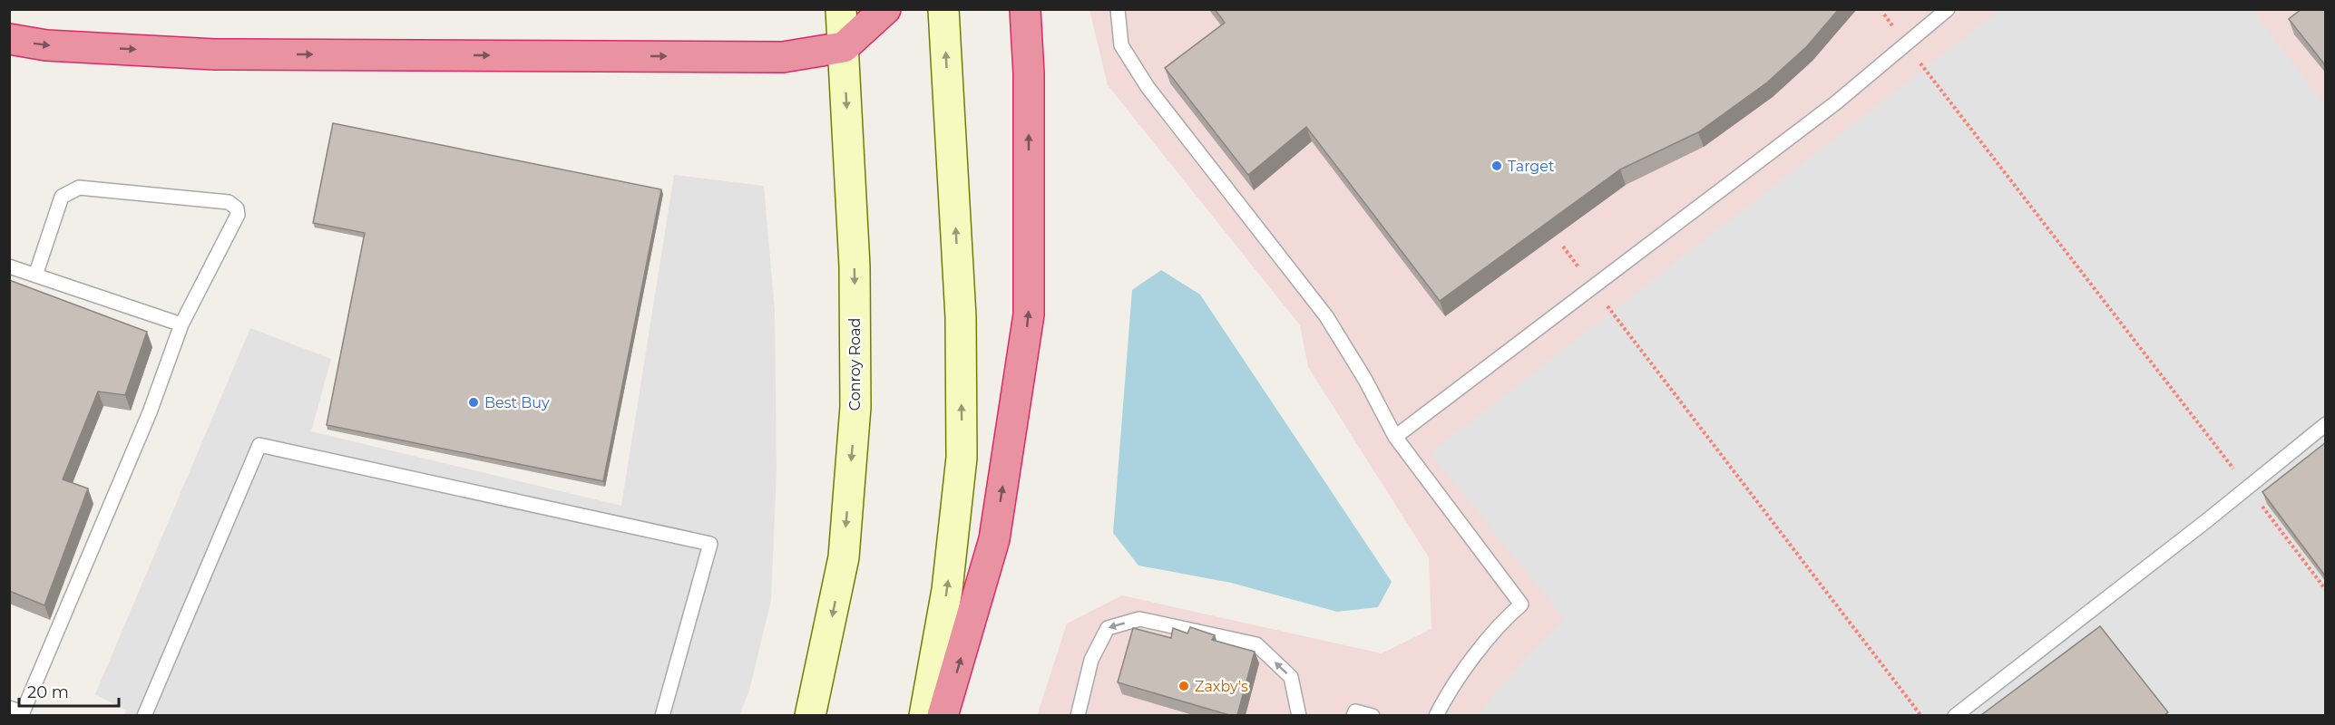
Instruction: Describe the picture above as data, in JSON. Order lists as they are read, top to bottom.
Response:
{
  "streets": {
    "main road": ["Conroy Road"]
  },
  "places": ["Target", "Best Buy", "Zaxby's"],
  "scale_bar": "20 m"
}
